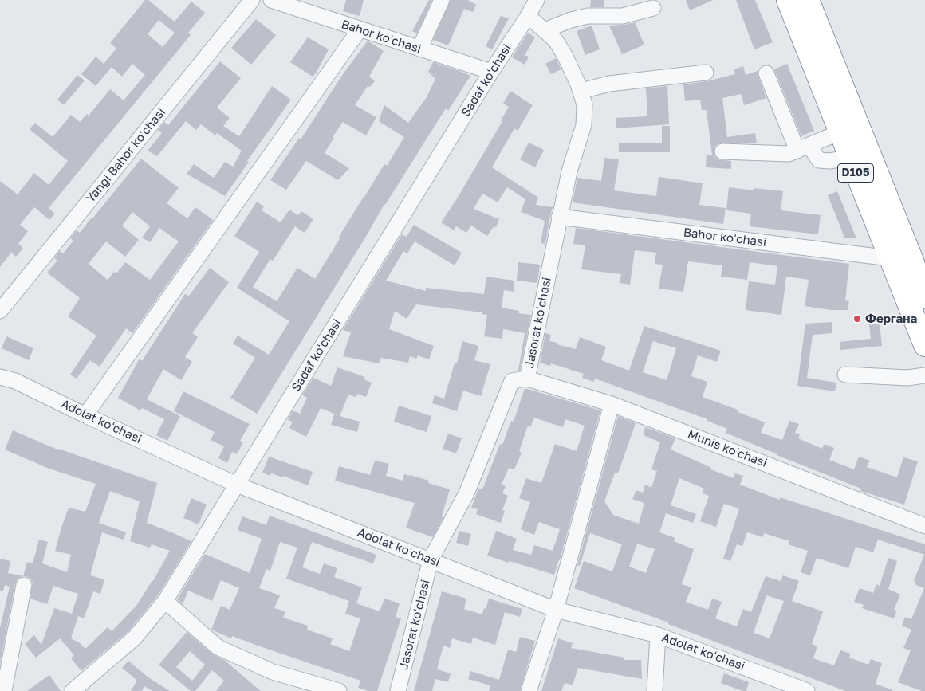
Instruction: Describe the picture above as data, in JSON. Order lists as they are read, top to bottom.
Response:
{
  "streets": {
    "highway": ["D105"],
    "street": [
      "Bahor ko'chasi",
      "Sadaf koʻchasi",
      "Yangi Bahor ko'chasi",
      "Bahor koʻchasi",
      "Jasorat koʻchasi",
      "Adolat koʻchasi",
      "Munis koʻchasi"
    ]
  },
  "crossings": [
    ["Bahor ko'chasi", "Sadaf koʻchasi"],
    ["Sadaf koʻchasi", "Jasorat koʻchasi"],
    ["Sadaf koʻchasi", "Adolat koʻchasi"],
    ["D105", "Bahor koʻchasi"],
    ["Bahor koʻchasi", "Jasorat koʻchasi"],
    ["Jasorat koʻchasi", "Adolat koʻchasi"],
    ["Jasorat koʻchasi", "Munis koʻchasi"]
  ],
  "places": ["Фергана"]
}
